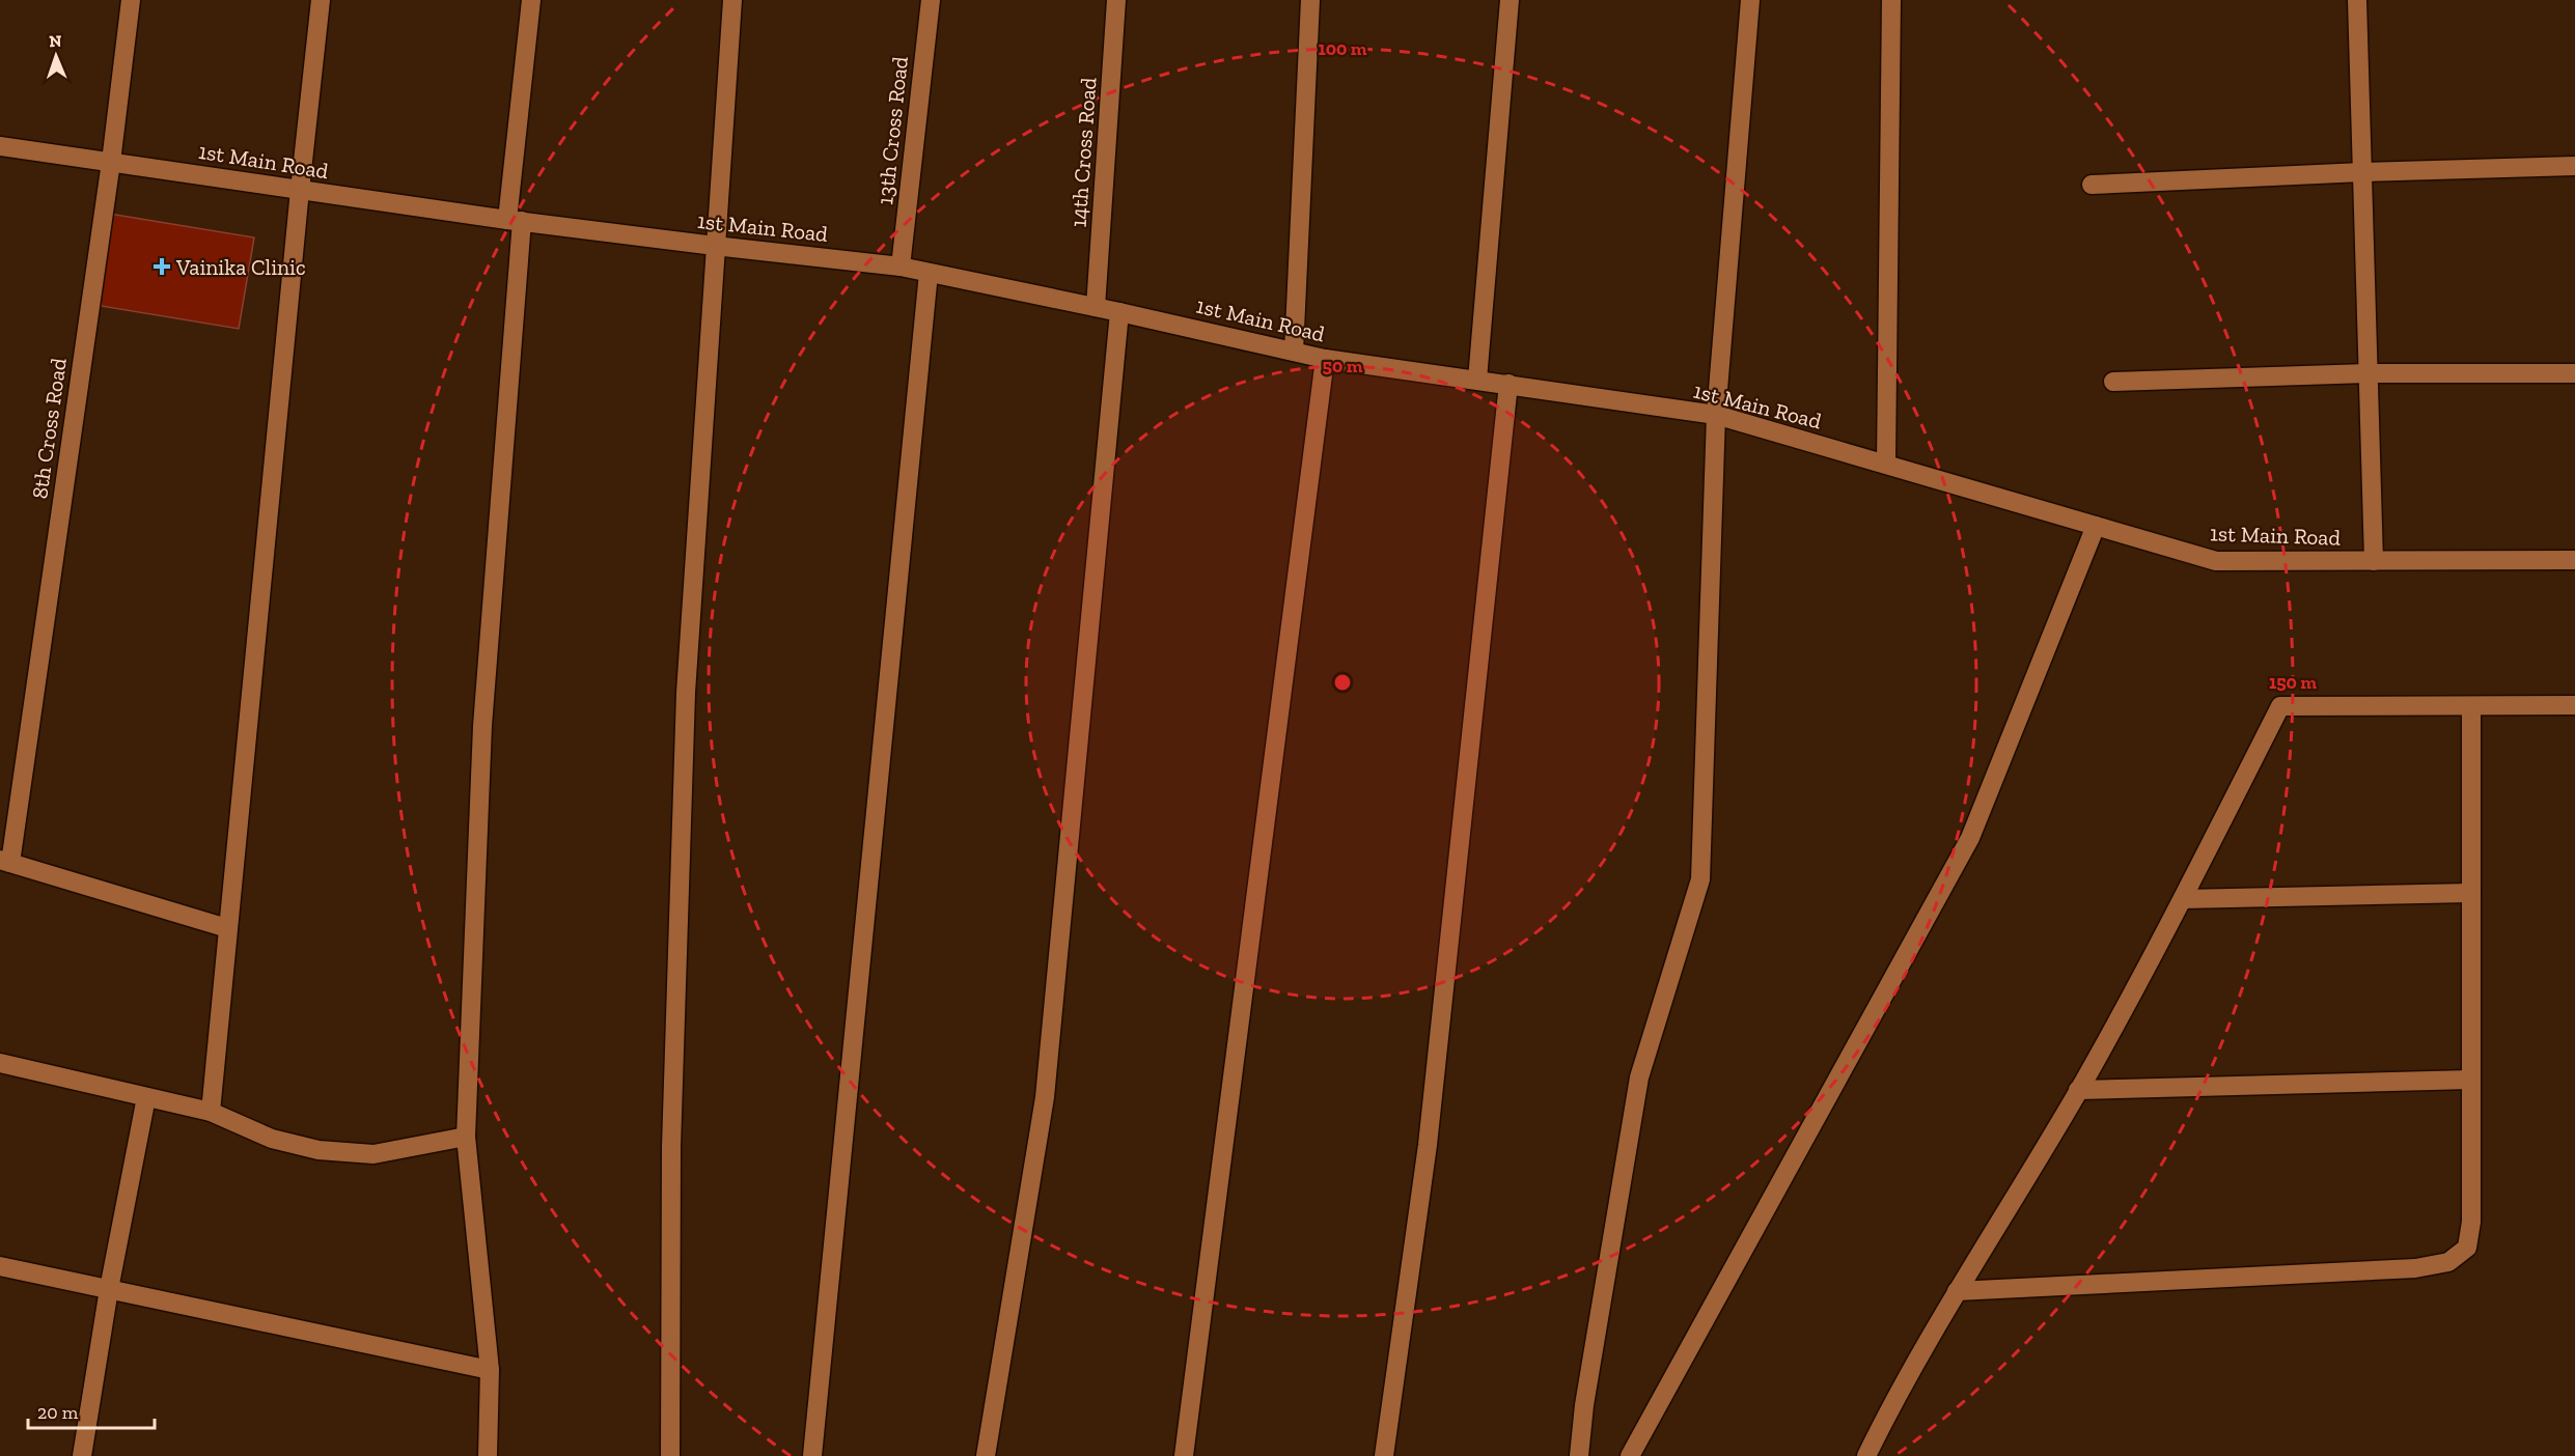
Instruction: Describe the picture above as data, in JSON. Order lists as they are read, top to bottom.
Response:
{
  "streets": {
    "street": [
      "13th Cross Road",
      "14th Cross Road",
      "1st Main Road",
      "8th Cross Road"
    ]
  },
  "crossings": [
    ["13th Cross Road", "1st Main Road"],
    ["14th Cross Road", "1st Main Road"],
    ["1st Main Road", "8th Cross Road"]
  ],
  "places": {
    "health": ["Vainika Clinic"]
  },
  "scale_bar": "20 m",
  "north": "top",
  "rings": ["100 m", "50 m", "150 m"]
}
